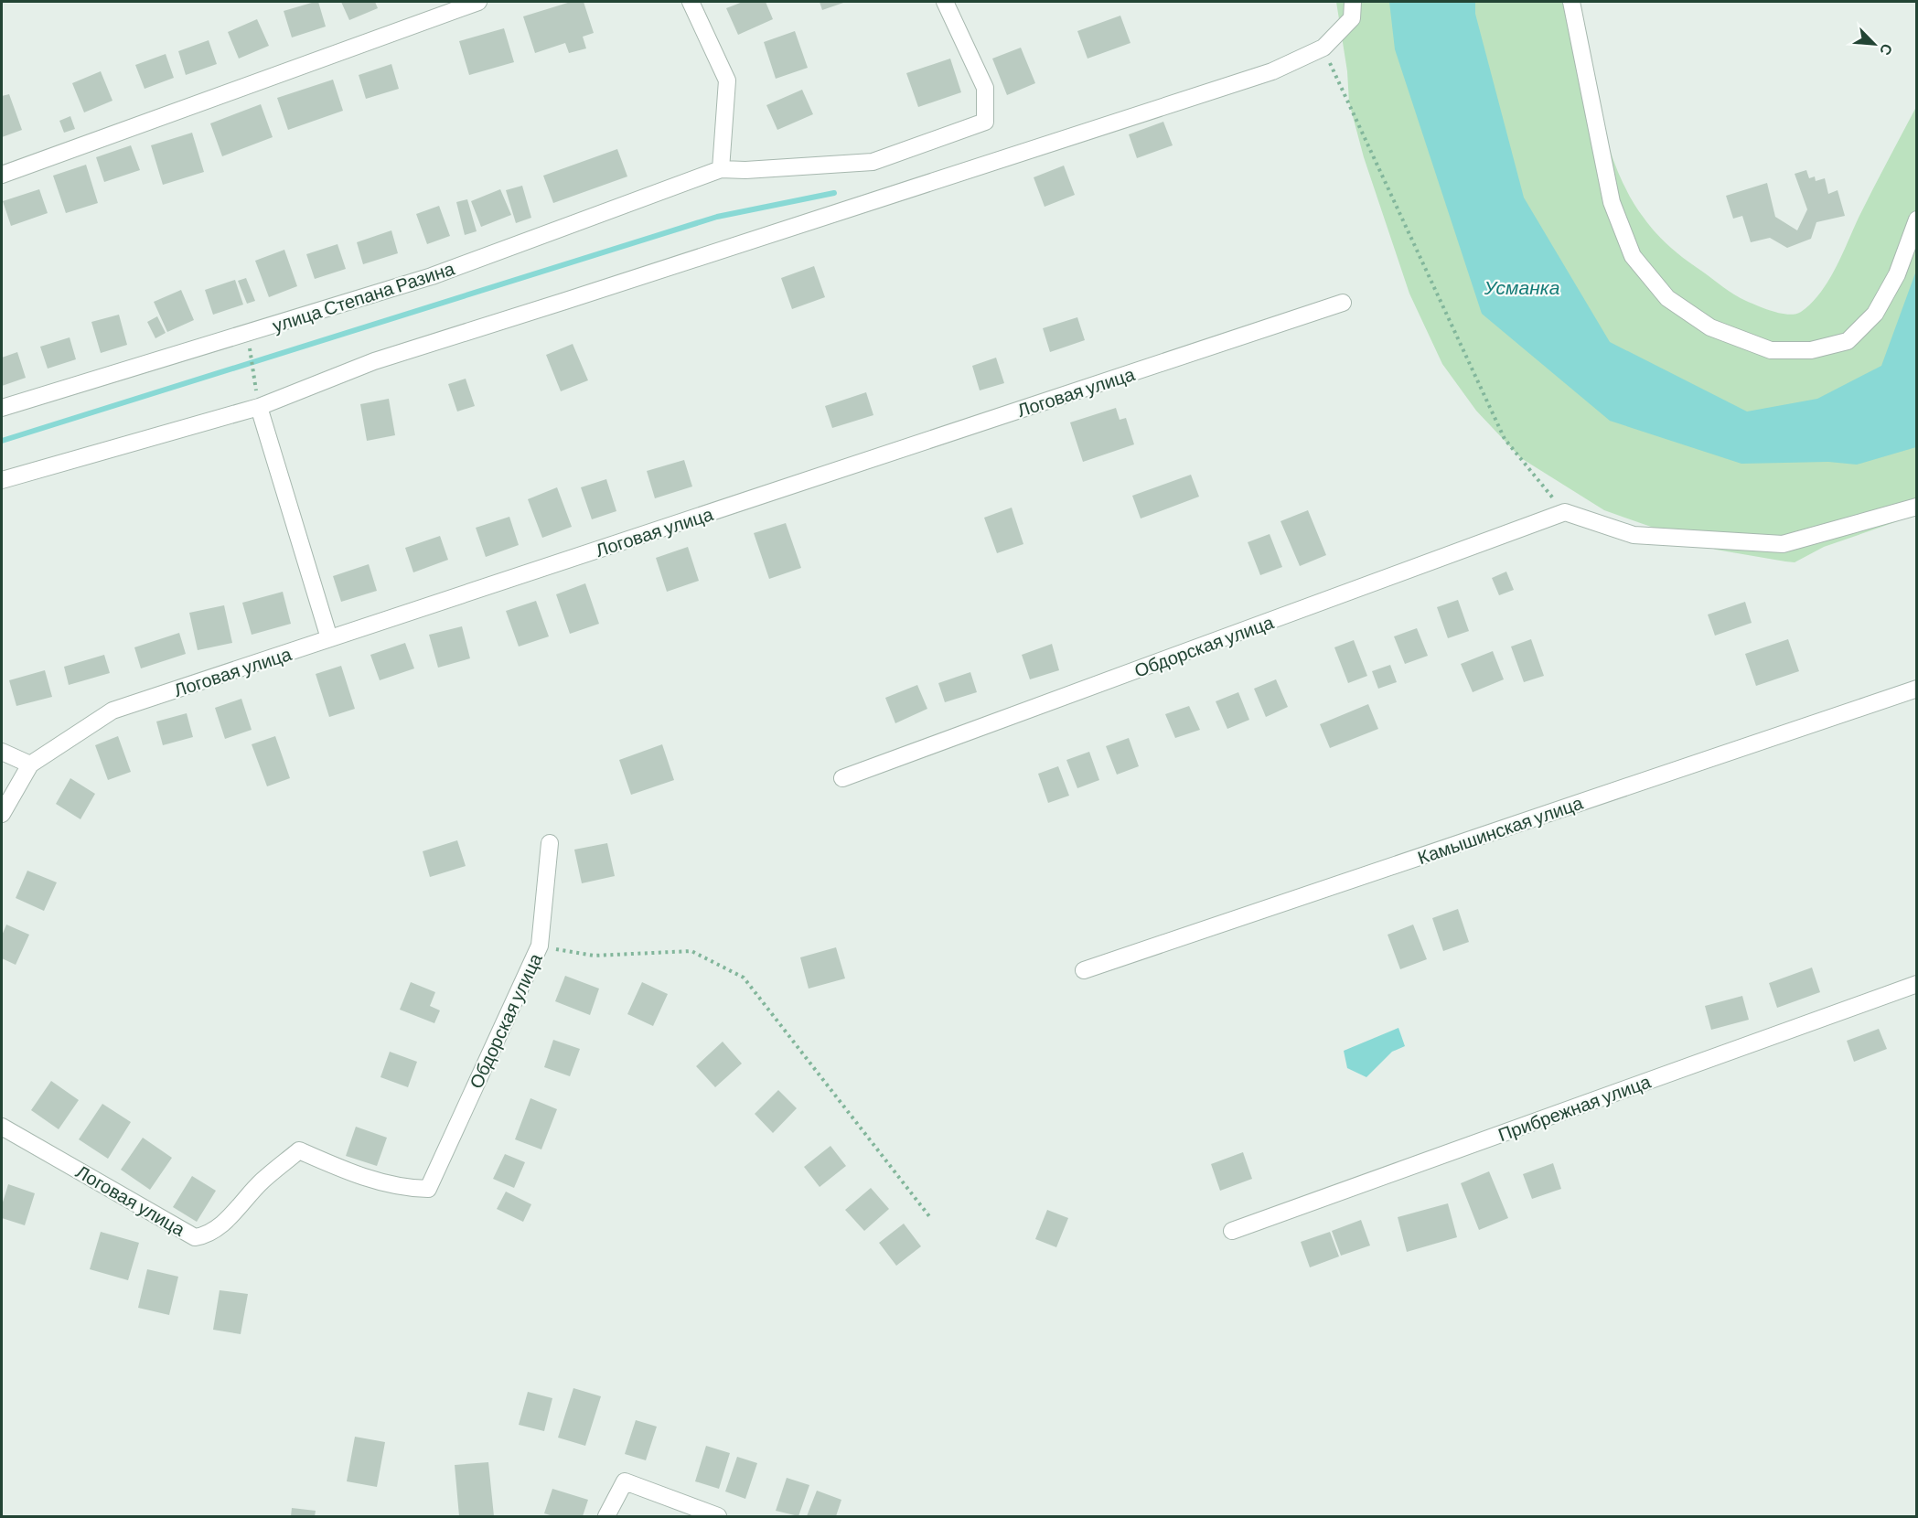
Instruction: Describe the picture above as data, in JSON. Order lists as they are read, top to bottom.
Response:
{
  "streets": {
    "street": [
      "улица Степана Разина",
      "Логовая улица",
      "Обдорская улица",
      "Камышинская улица",
      "Прибрежная улица"
    ]
  },
  "crossings": [
    ["Логовая улица", "Обдорская улица"]
  ],
  "water": ["Усманка"],
  "north": "bottom right"
}
